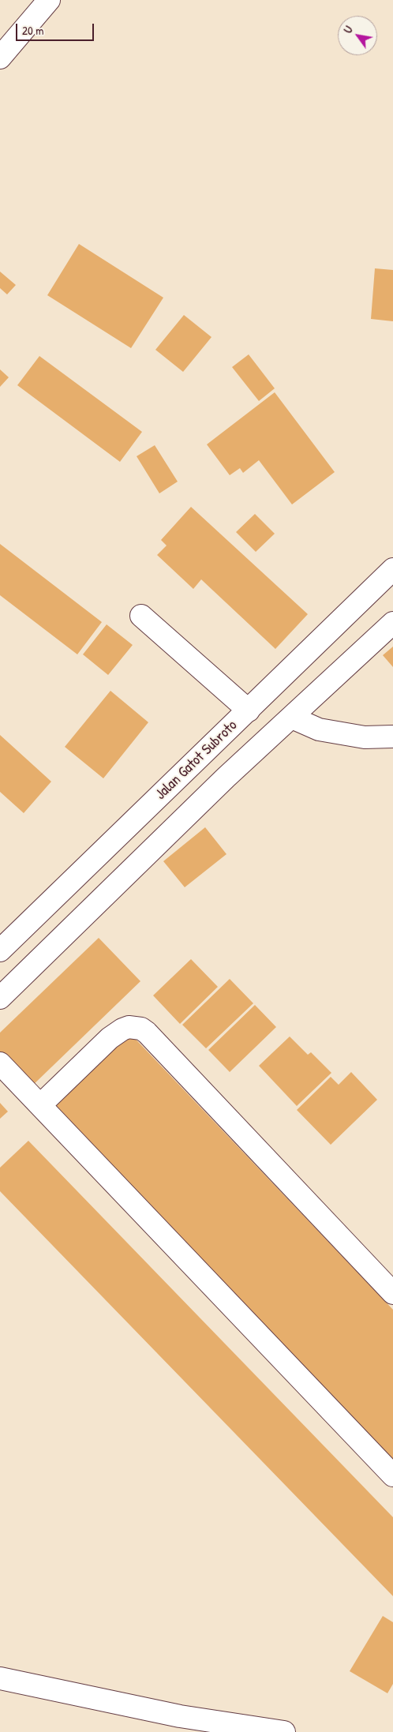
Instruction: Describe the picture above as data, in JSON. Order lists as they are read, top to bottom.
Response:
{
  "streets": {
    "main road": ["Jalan Gatot Subroto"]
  },
  "scale_bar": "20 m",
  "north": "top left"
}
